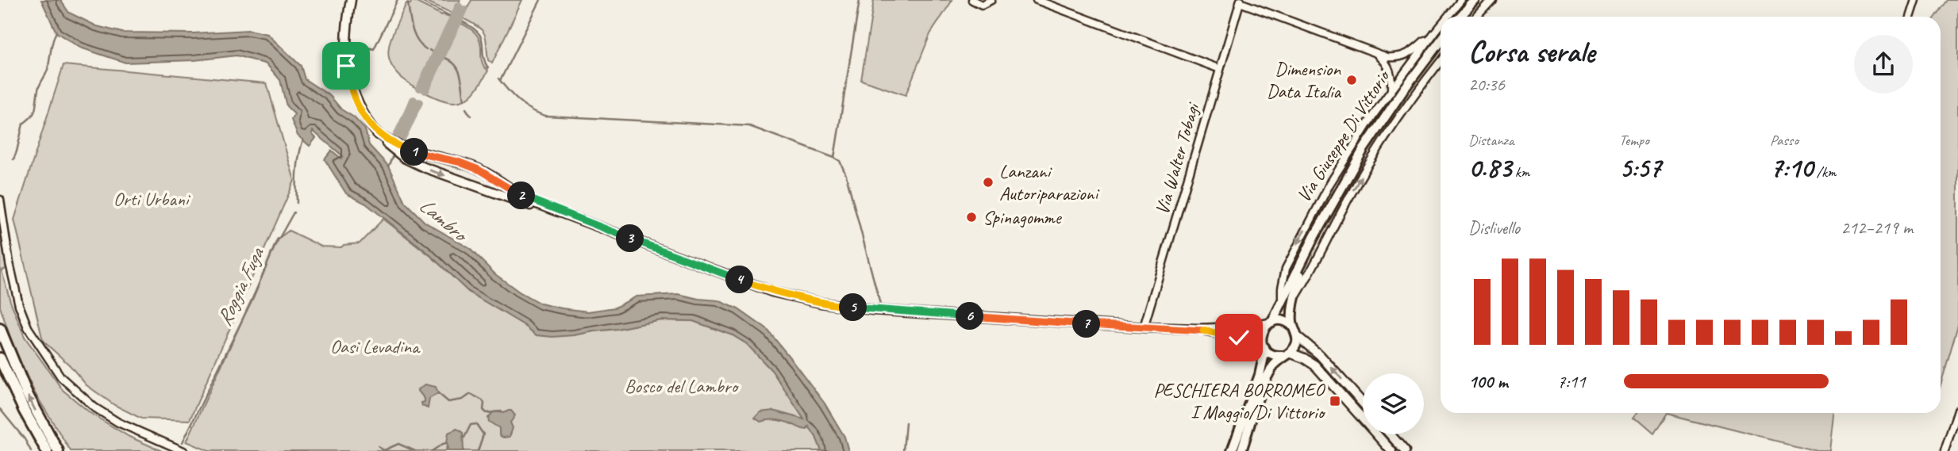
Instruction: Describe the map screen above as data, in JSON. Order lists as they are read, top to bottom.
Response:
{
  "streets": {
    "main road": ["Via Giuseppe Di Vittorio"],
    "street": ["Via Walter Tobagi"]
  },
  "water": ["Lambro", "Roggia Fuga"],
  "parks": ["Orti Urbani", "Oasi Levadina", "Bosco del Lambro"],
  "places": {
    "other": ["Dimension Data Italia", "Lanzani Autoriparazioni", "Spinagomme"],
    "transit": ["PESCHIERA BORROMEO I Maggio/Di Vittorio"]
  },
  "page": {
    "heading": ["Corsa serale", "20:36"],
    "stats": [
      ["Distanza", "0.83 km"],
      ["Tempo", "5:57"],
      ["Passo", "7:10 /km"]
    ],
    "pins": [
      "1",
      "2",
      "3",
      "4",
      "5",
      "6",
      "7"
    ],
    "chart": ["Dislivello", "212–219 m"],
    "list": [
      {
        "name": "100 m",
        "note": "7:11"
      }
    ]
  }
}
